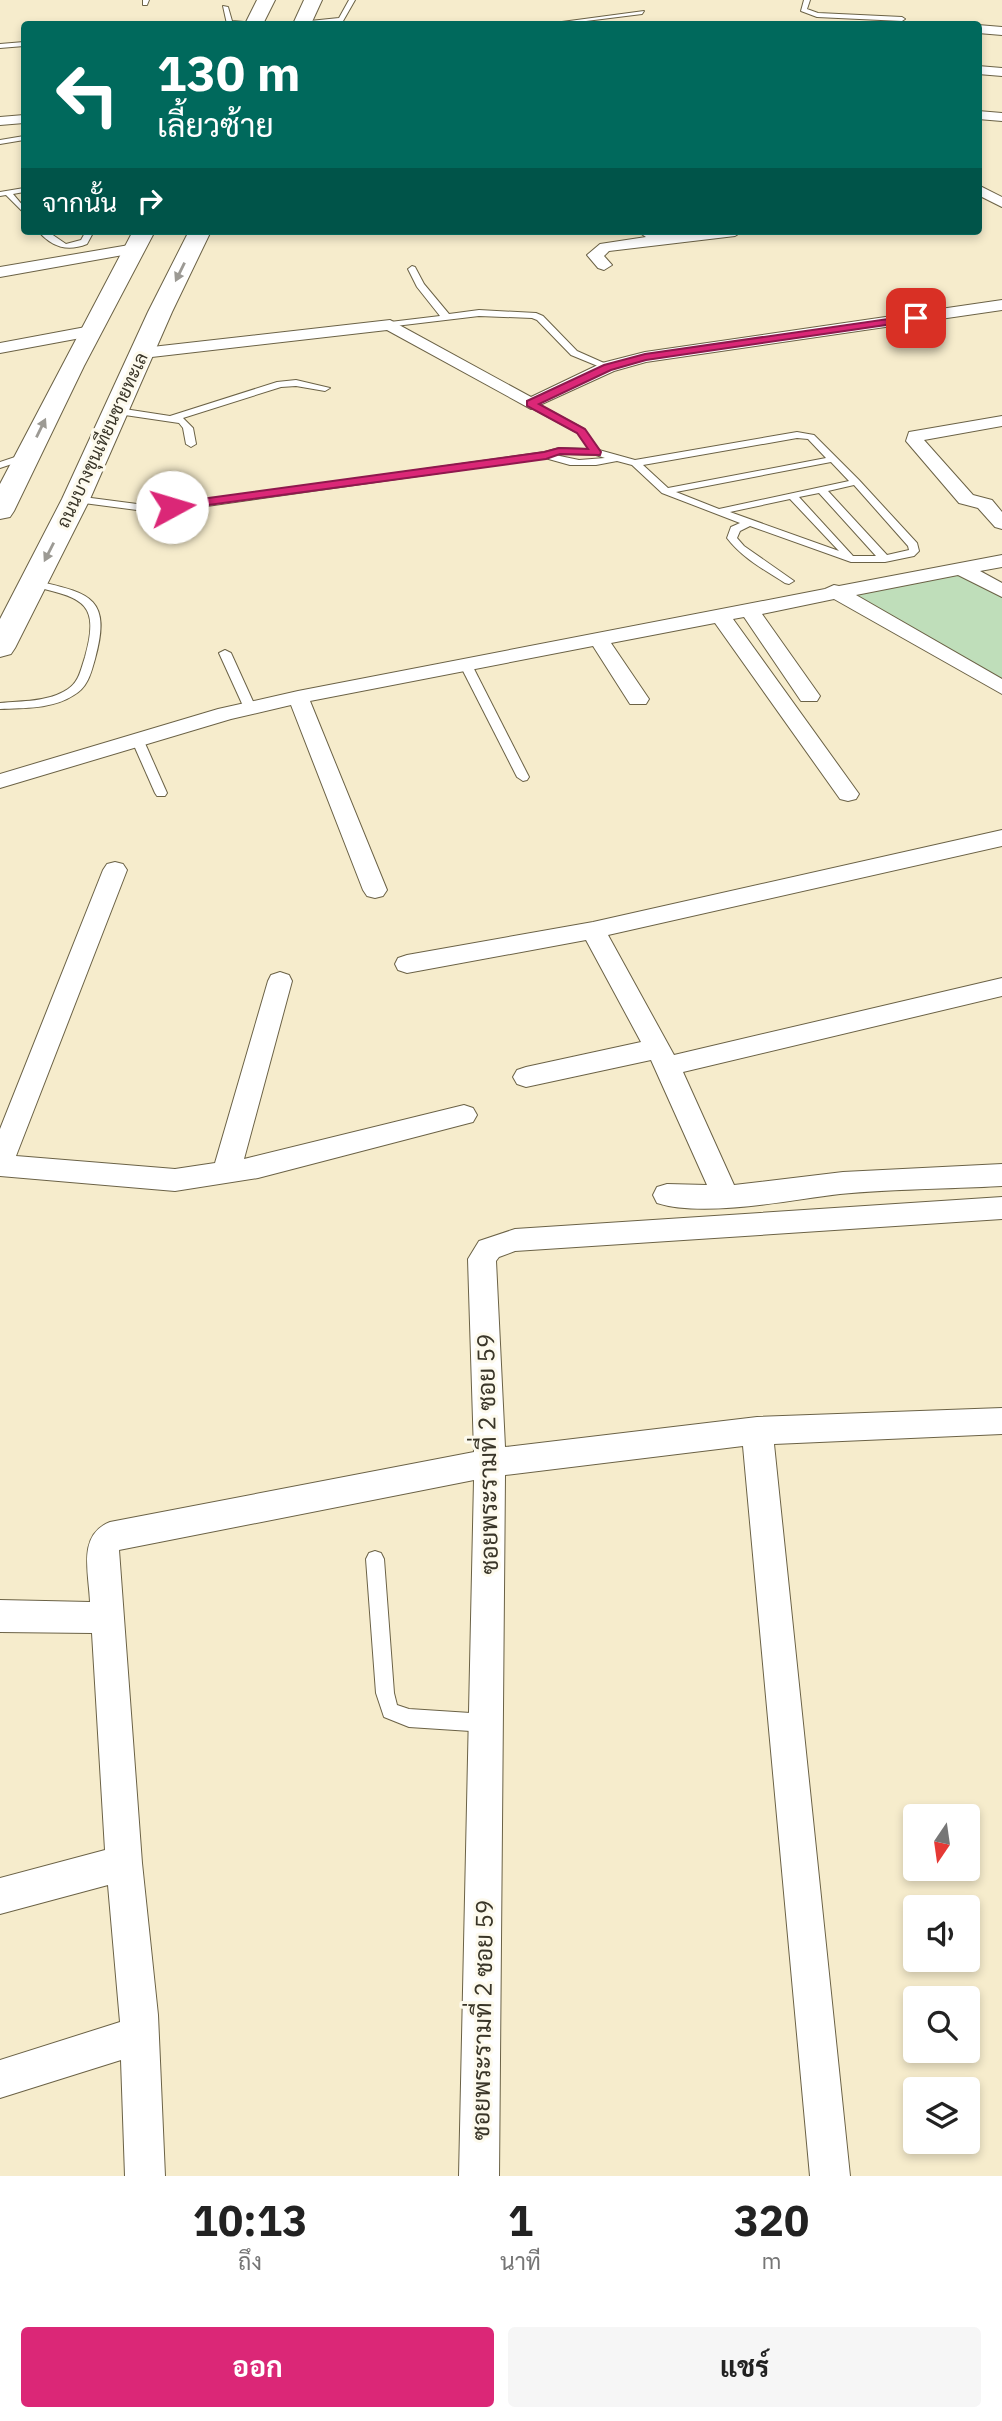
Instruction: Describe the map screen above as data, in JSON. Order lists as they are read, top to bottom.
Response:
{
  "streets": {
    "main road": ["ถนนบางขุนเทียนชายทะเล"],
    "street": ["ซอยพระรามที่ 2 ซอย 59"]
  },
  "north": "bottom",
  "page": {
    "turn": ["130 m", "เลี้ยวซ้าย"],
    "then": "จากนั้น",
    "eta": [
      "10:13",
      "ถึง",
      "1",
      "นาที",
      "320",
      "m"
    ],
    "buttons": ["ออก", "แชร์"]
  }
}
